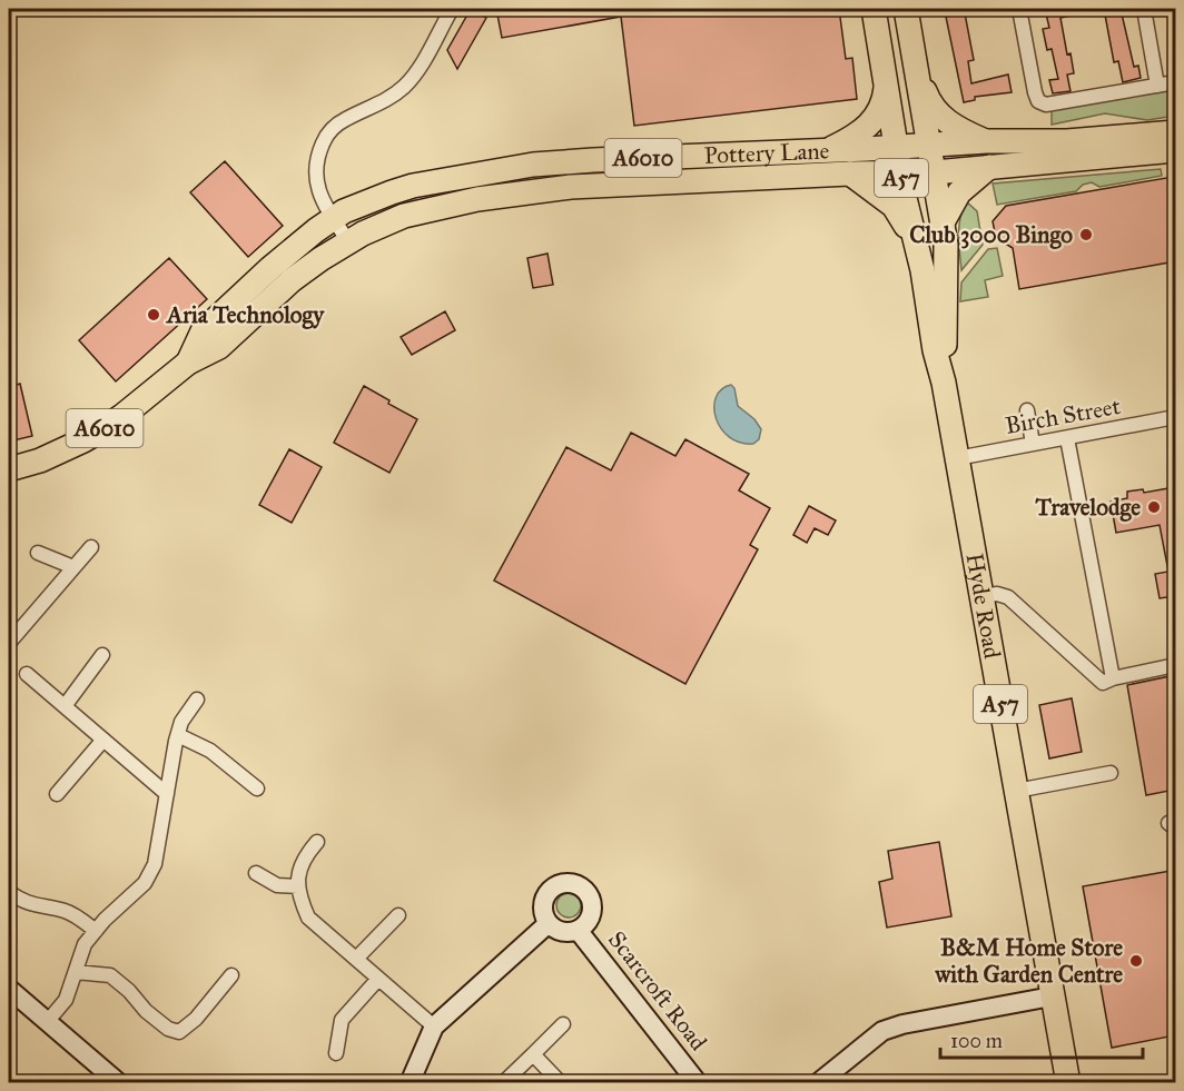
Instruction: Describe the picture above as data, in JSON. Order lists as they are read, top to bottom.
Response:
{
  "streets": {
    "highway": [
      "Pottery Lane",
      "A6010",
      "A57",
      "Hyde Road"
    ],
    "street": ["Birch Street", "Scarcroft Road"]
  },
  "crossings": [
    ["Pottery Lane", "A57"],
    ["Pottery Lane", "Hyde Road"],
    ["A57", "Hyde Road"],
    ["Birch Street", "Hyde Road"]
  ],
  "places": [
    "Club 3000 Bingo",
    "Aria Technology",
    "Travelodge",
    "B&M Home Store with Garden Centre"
  ],
  "scale_bar": "100 m"
}
